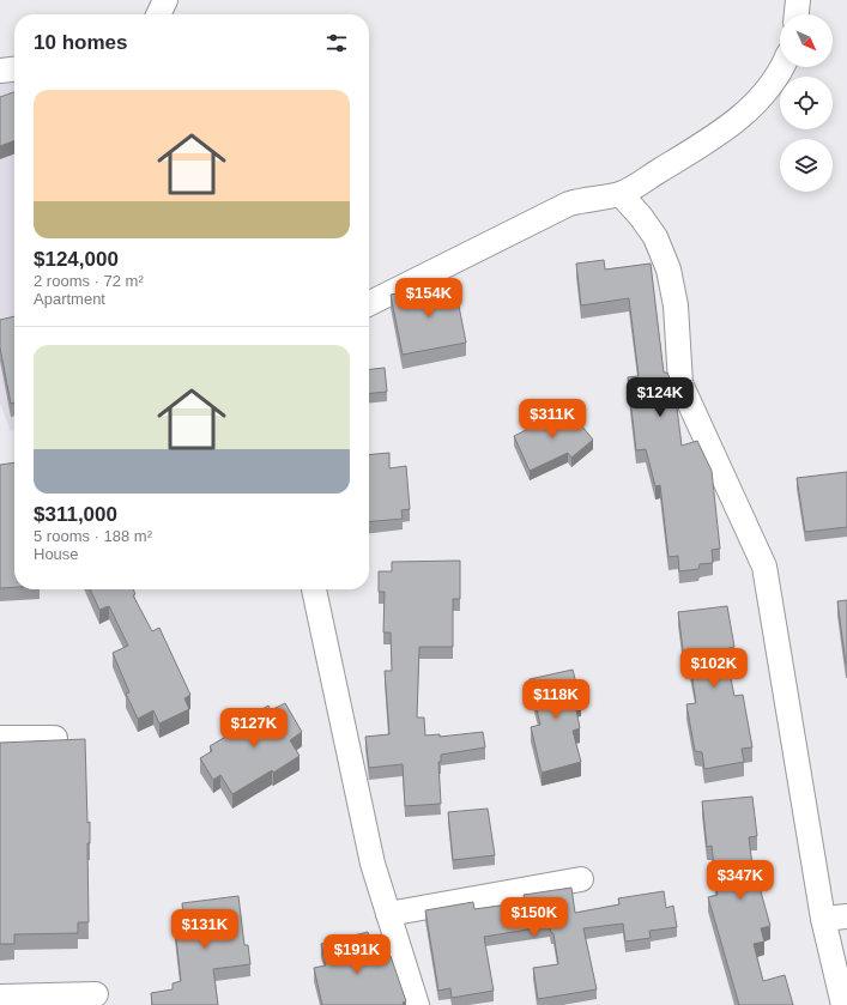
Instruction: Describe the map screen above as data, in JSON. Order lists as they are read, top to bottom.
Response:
{
  "north": "bottom right",
  "page": {
    "heading": "10 homes",
    "list": [
      {
        "name": "$124,000",
        "note": "2 rooms · 72 m² · Apartment"
      },
      {
        "name": "$311,000",
        "note": "5 rooms · 188 m² · House"
      }
    ],
    "price": [
      "$154K",
      "$124K",
      "$311K",
      "$102K",
      "$118K",
      "$127K",
      "$347K",
      "$150K",
      "$131K",
      "$191K"
    ]
  }
}
